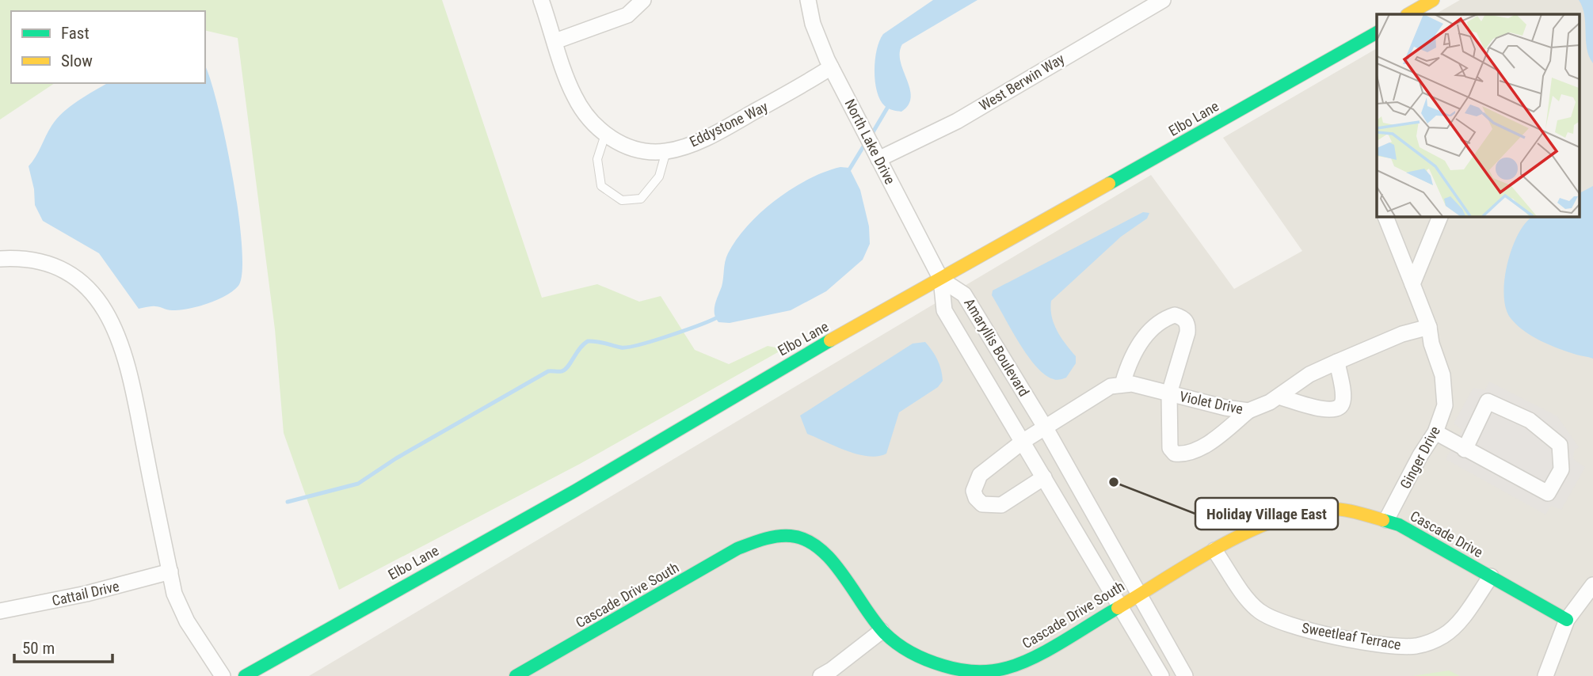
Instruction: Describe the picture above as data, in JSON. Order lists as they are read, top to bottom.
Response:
{
  "streets": {
    "street": [
      "West Berwin Way",
      "Elbo Lane",
      "Eddystone Way",
      "North Lake Drive",
      "Amaryllis Boulevard",
      "Violet Drive",
      "Ginger Drive",
      "Cascade Drive",
      "Cattail Drive",
      "Cascade Drive South",
      "Sweetleaf Terrace"
    ]
  },
  "crossings": [
    ["West Berwin Way", "North Lake Drive"],
    ["Elbo Lane", "North Lake Drive"],
    ["Elbo Lane", "Amaryllis Boulevard"],
    ["Eddystone Way", "North Lake Drive"],
    ["North Lake Drive", "Amaryllis Boulevard"],
    ["Amaryllis Boulevard", "Cascade Drive South"],
    ["Violet Drive", "Ginger Drive"],
    ["Ginger Drive", "Cascade Drive"],
    ["Ginger Drive", "Cascade Drive South"],
    ["Cascade Drive", "Cascade Drive South"],
    ["Cascade Drive", "Sweetleaf Terrace"],
    ["Cascade Drive South", "Sweetleaf Terrace"]
  ],
  "places": ["Holiday Village East"],
  "legend": ["Fast", "Slow"],
  "scale_bar": "50 m"
}
